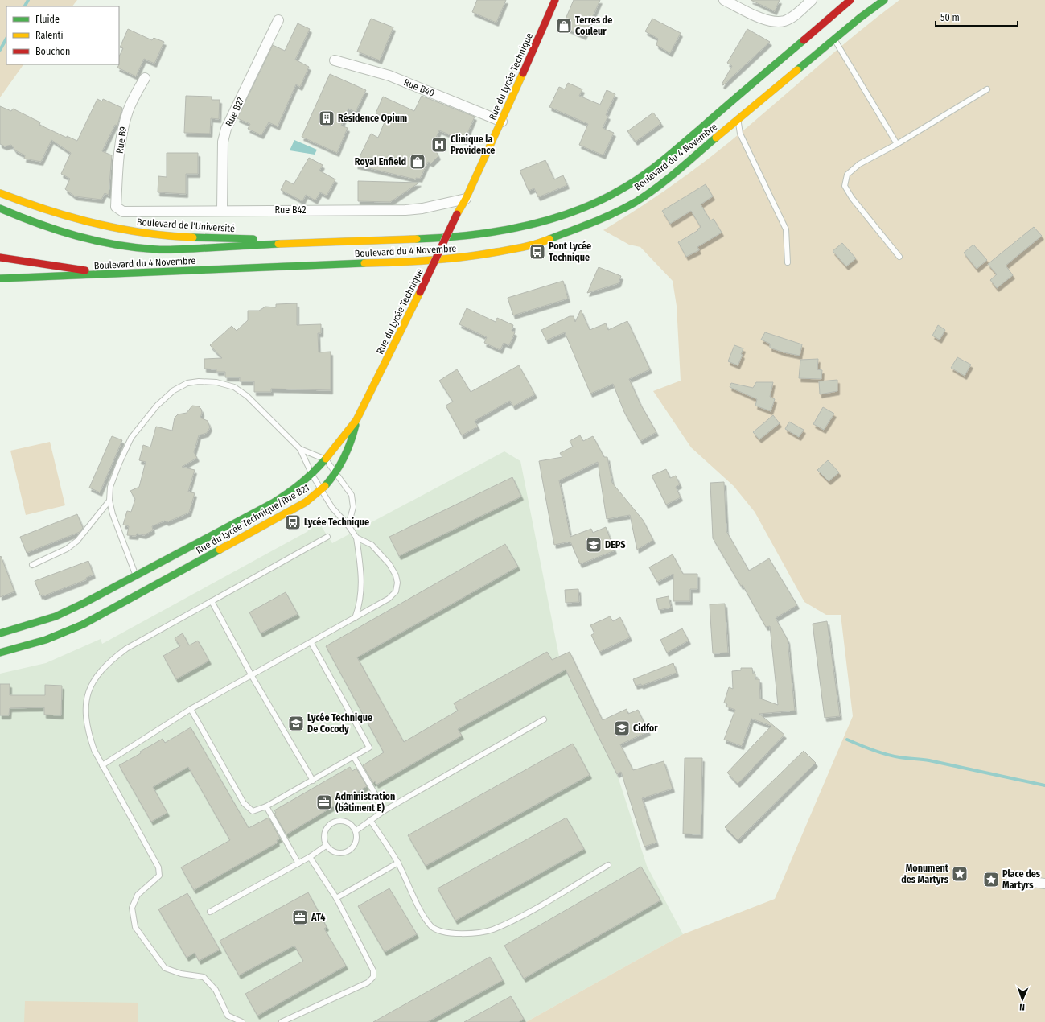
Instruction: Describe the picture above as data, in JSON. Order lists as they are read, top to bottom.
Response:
{
  "streets": {
    "main road": [
      "Rue du Lycée Technique",
      "Boulevard du 4 Novembre",
      "Boulevard de l'Université",
      "Rue du Lycée Technique/Rue B21"
    ],
    "street": [
      "Rue B40",
      "Rue B27",
      "Rue B9",
      "Rue B42"
    ]
  },
  "crossings": [
    ["Rue du Lycée Technique", "Rue B40"],
    ["Rue du Lycée Technique", "Rue B42"],
    ["Rue du Lycée Technique", "Rue du Lycée Technique/Rue B21"],
    ["Rue B27", "Rue B42"],
    ["Rue B9", "Rue B42"],
    ["Boulevard du 4 Novembre", "Boulevard de l'Université"]
  ],
  "places": {
    "shop": ["Terres de Couleur", "Royal Enfield"],
    "building": ["Résidence Opium"],
    "hospital": ["Clinique la Providence"],
    "bus stop": ["Pont Lycée Technique", "Lycée Technique"],
    "school or university": ["DEPS", "Lycée Technique De Cocody", "Cidfor"],
    "office": ["Administration (bâtiment E)", "AT4"],
    "place": ["Monument des Martyrs", "Place des Martyrs"]
  },
  "legend": ["Fluide", "Ralenti", "Bouchon"],
  "scale_bar": "50 m",
  "north": "bottom"
}
